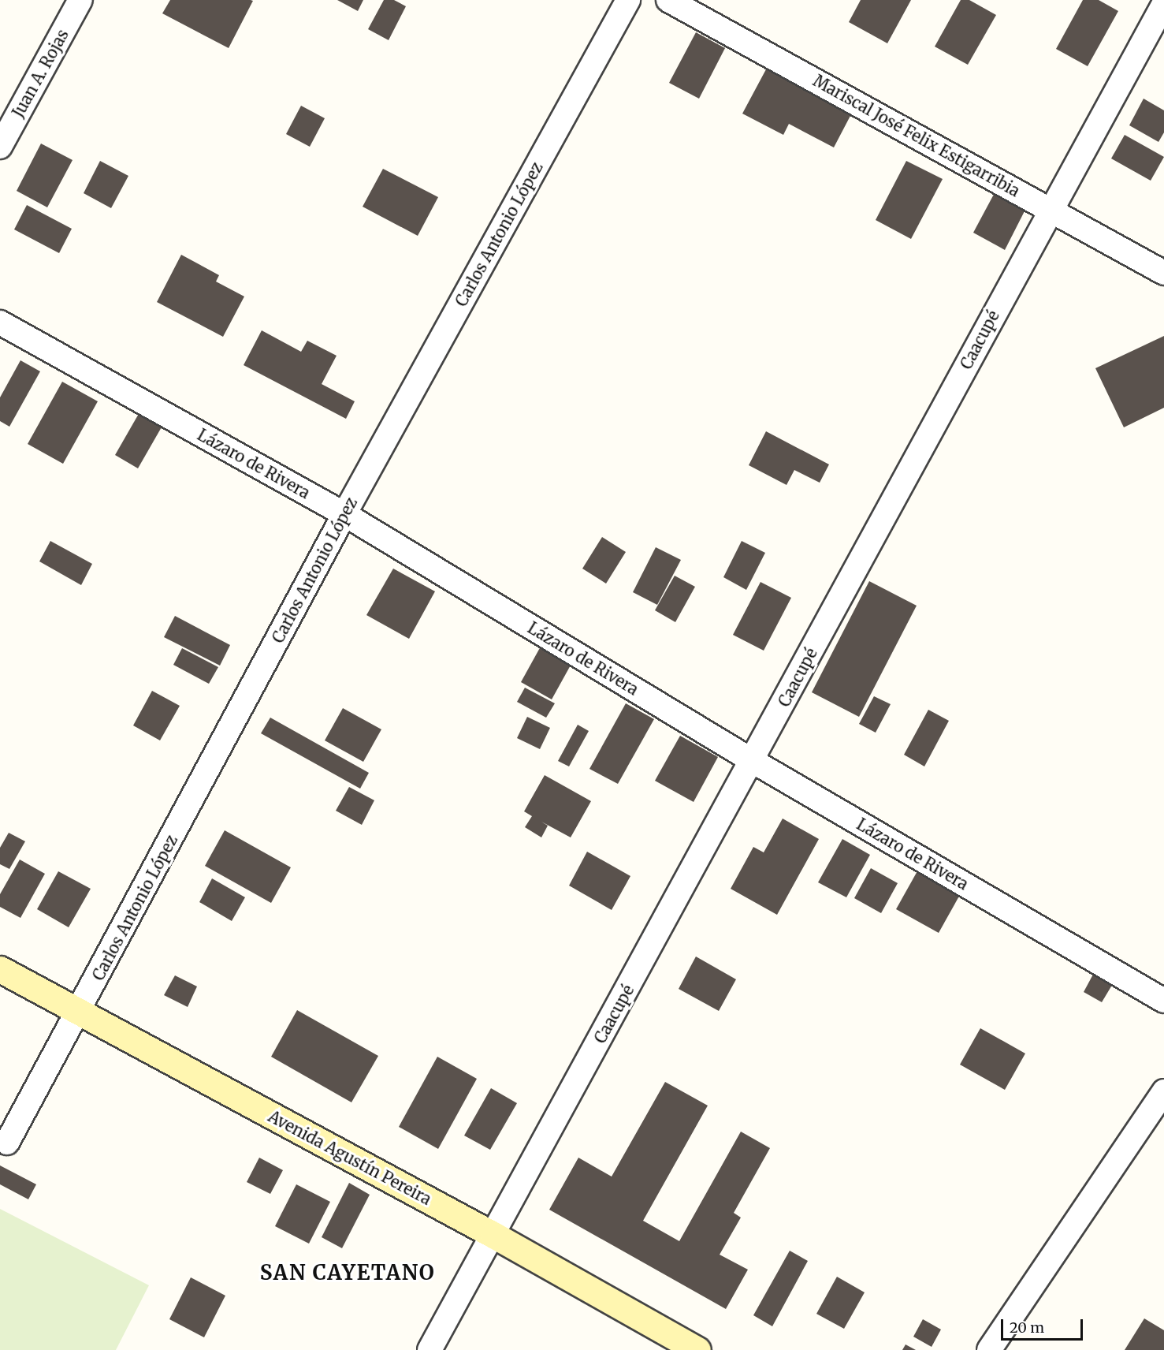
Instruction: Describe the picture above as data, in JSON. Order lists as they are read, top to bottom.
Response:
{
  "streets": {
    "main road": ["Avenida Agustín Pereira"],
    "street": [
      "Juan A. Rojas",
      "Mariscal José Felix Estigarribia",
      "Carlos Antonio López",
      "Caacupé",
      "Lázaro de Rivera"
    ]
  },
  "crossings": [
    ["Mariscal José Felix Estigarribia", "Caacupé"],
    ["Carlos Antonio López", "Lázaro de Rivera"],
    ["Carlos Antonio López", "Avenida Agustín Pereira"],
    ["Caacupé", "Lázaro de Rivera"],
    ["Caacupé", "Avenida Agustín Pereira"]
  ],
  "districts": ["SAN CAYETANO"],
  "scale_bar": "20 m"
}
